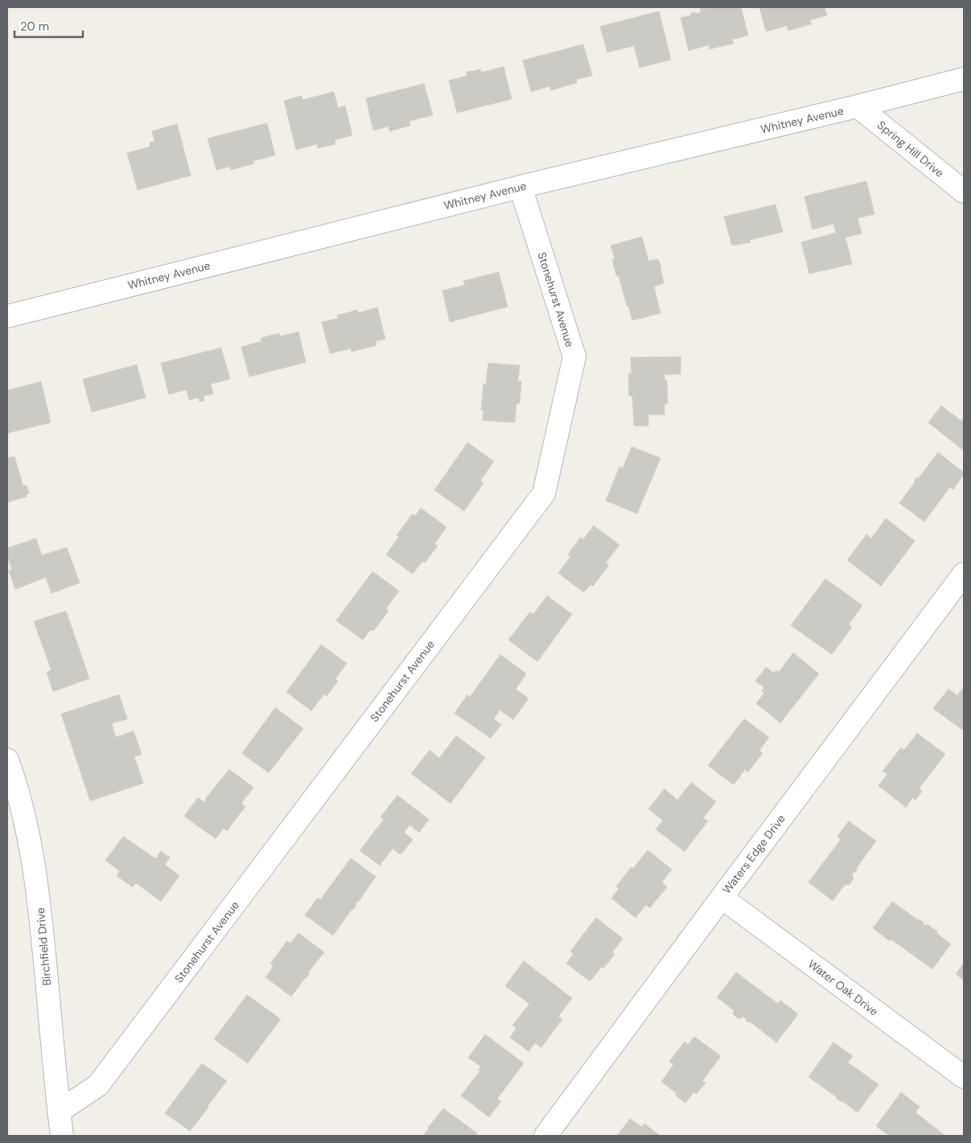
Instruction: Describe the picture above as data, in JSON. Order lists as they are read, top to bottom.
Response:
{
  "streets": {
    "street": [
      "Whitney Avenue",
      "Spring Hill Drive",
      "Stonehurst Avenue",
      "Waters Edge Drive",
      "Birchfield Drive",
      "Water Oak Drive"
    ]
  },
  "crossings": [
    ["Whitney Avenue", "Spring Hill Drive"],
    ["Whitney Avenue", "Stonehurst Avenue"],
    ["Stonehurst Avenue", "Birchfield Drive"],
    ["Waters Edge Drive", "Water Oak Drive"]
  ],
  "scale_bar": "20 m"
}
